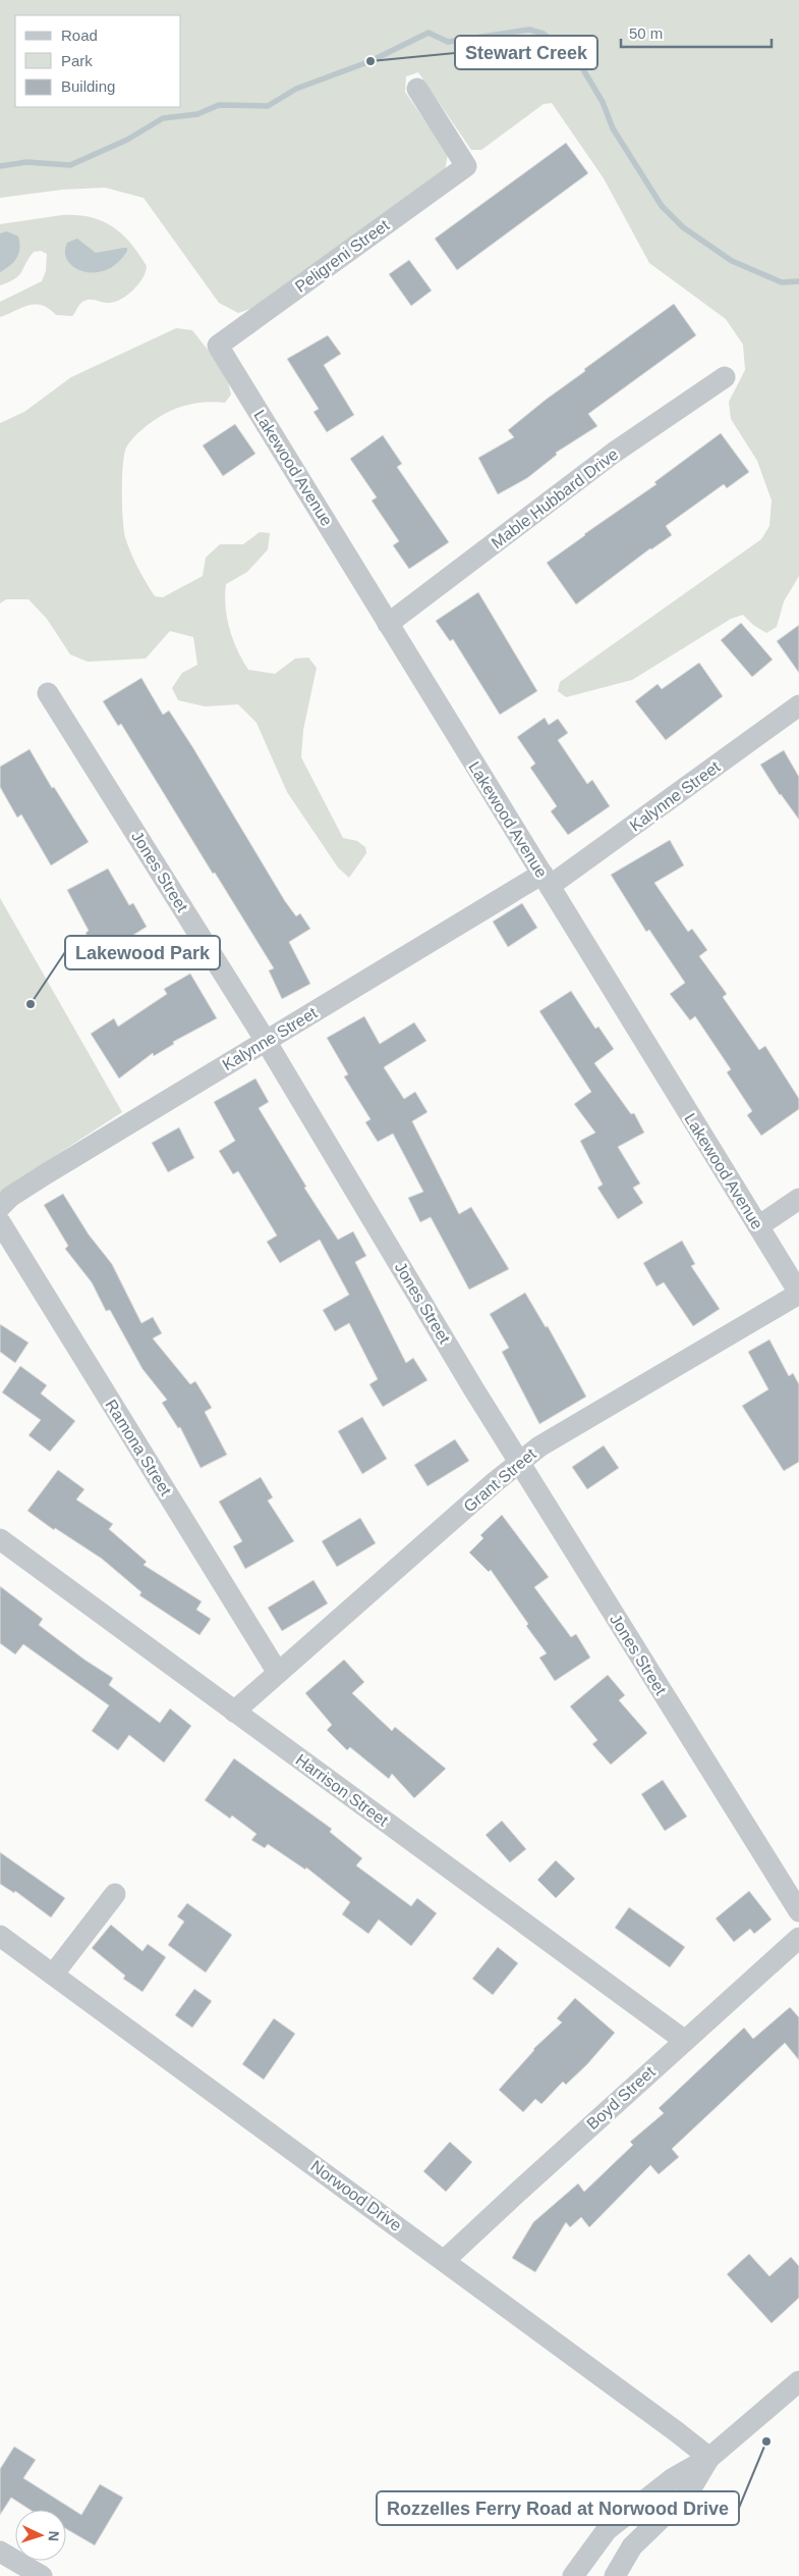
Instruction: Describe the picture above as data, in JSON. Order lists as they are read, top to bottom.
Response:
{
  "streets": {
    "street": [
      "Peligreni Street",
      "Lakewood Avenue",
      "Mable Hubbard Drive",
      "Kalynne Street",
      "Jones Street",
      "Ramona Street",
      "Grant Street",
      "Harrison Street",
      "Boyd Street",
      "Norwood Drive"
    ]
  },
  "crossings": [
    ["Peligreni Street", "Lakewood Avenue"],
    ["Lakewood Avenue", "Mable Hubbard Drive"],
    ["Lakewood Avenue", "Kalynne Street"],
    ["Lakewood Avenue", "Grant Street"],
    ["Kalynne Street", "Jones Street"],
    ["Jones Street", "Grant Street"],
    ["Ramona Street", "Grant Street"],
    ["Grant Street", "Harrison Street"],
    ["Harrison Street", "Boyd Street"],
    ["Boyd Street", "Norwood Drive"]
  ],
  "places": ["Stewart Creek", "Lakewood Park", "Rozzelles Ferry Road at Norwood Drive"],
  "legend": ["Road", "Park", "Building"],
  "scale_bar": "50 m",
  "north": "right"
}
